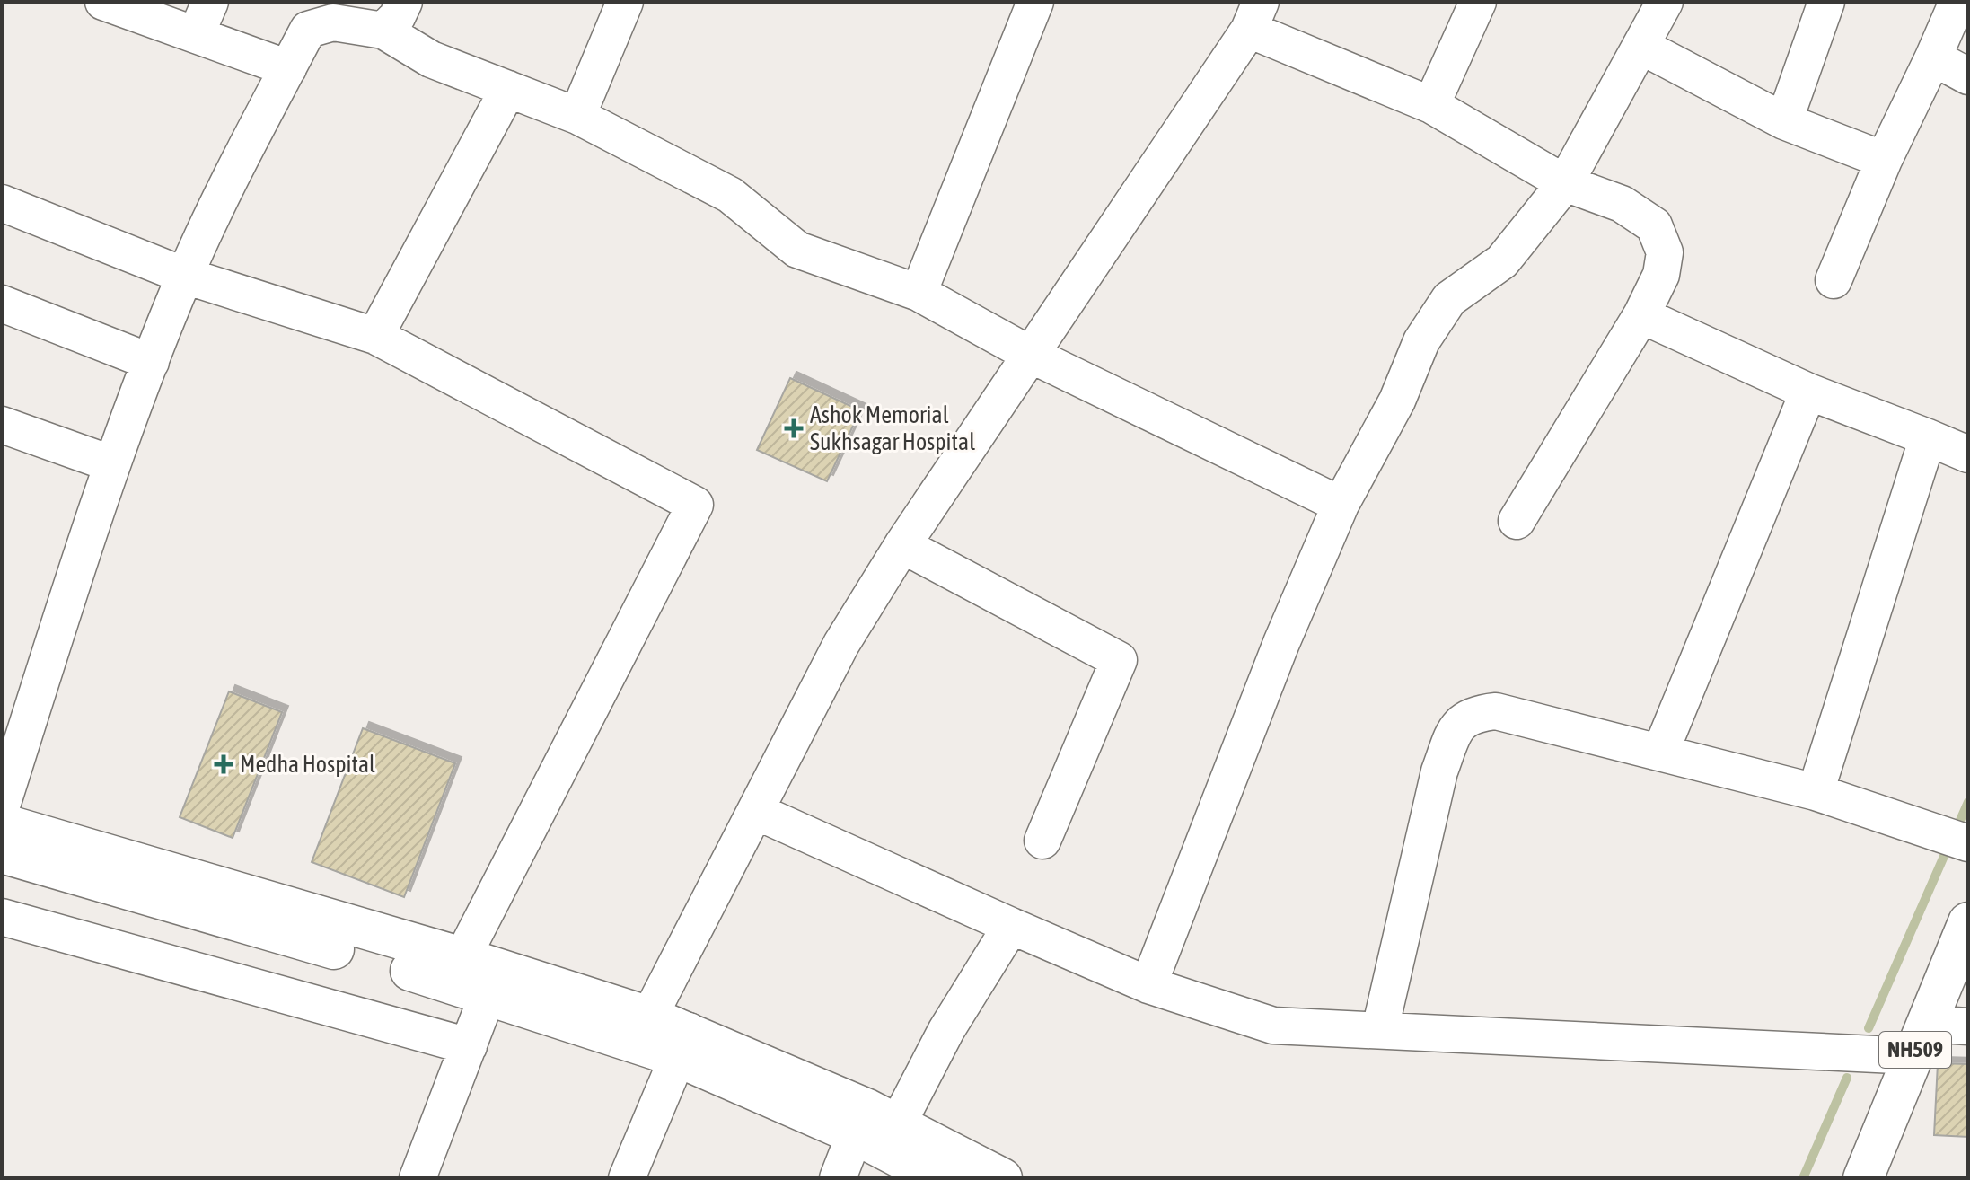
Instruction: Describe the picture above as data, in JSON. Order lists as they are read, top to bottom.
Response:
{
  "streets": {
    "main road": ["NH509"]
  },
  "places": {
    "health": ["Ashok Memorial Sukhsagar Hospital", "Medha Hospital"]
  }
}
